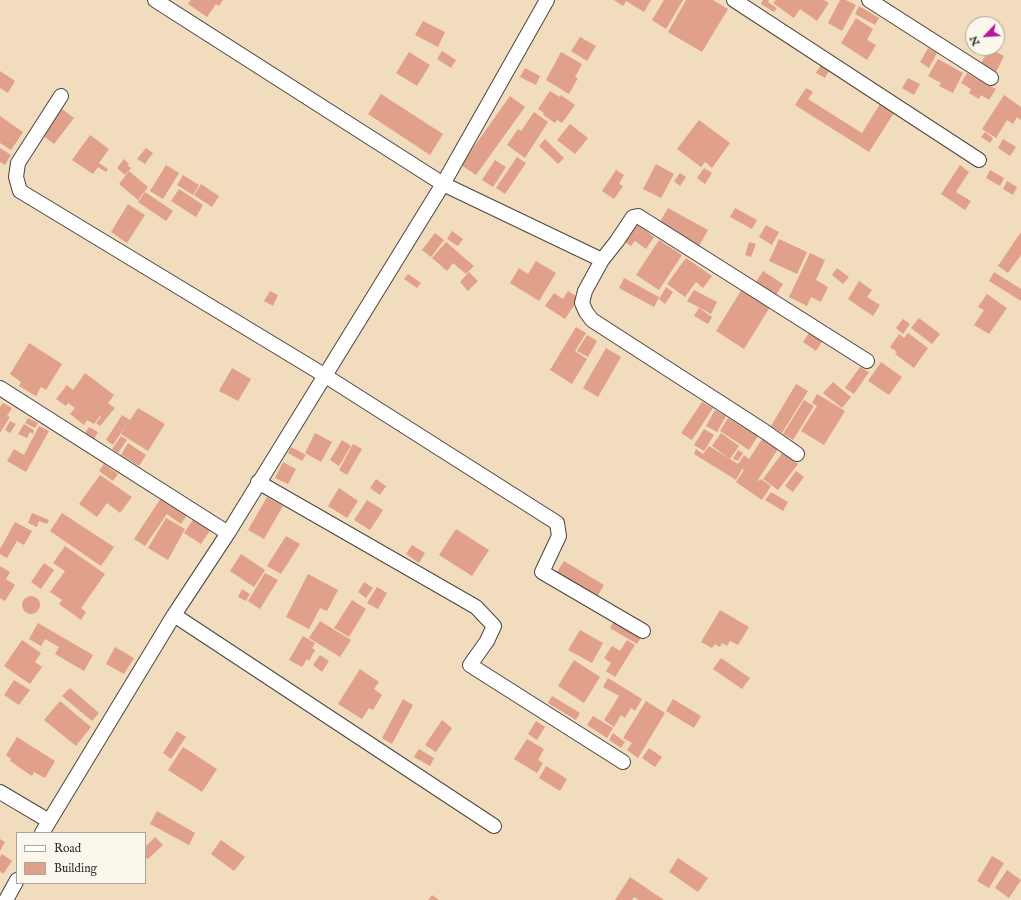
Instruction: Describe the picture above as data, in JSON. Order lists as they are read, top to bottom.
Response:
{
  "legend": ["Road", "Building"],
  "north": "bottom left"
}
